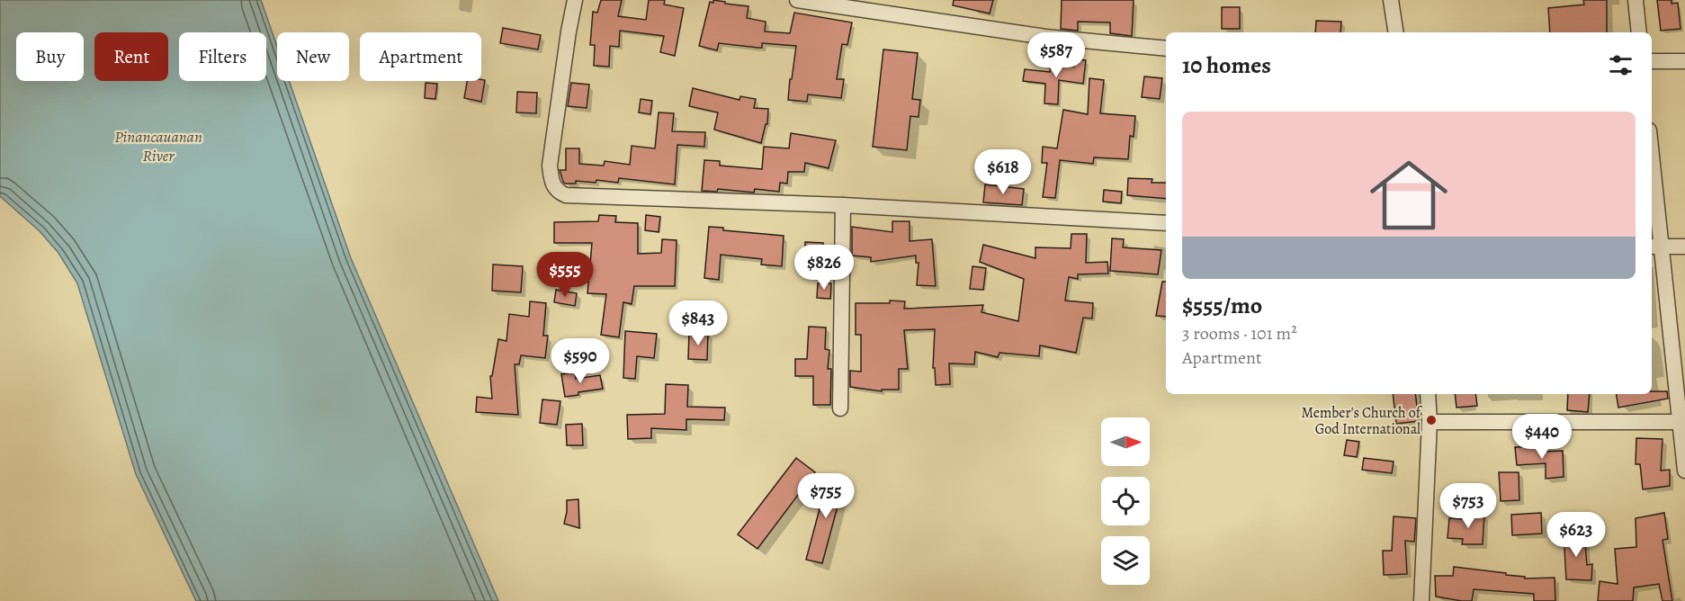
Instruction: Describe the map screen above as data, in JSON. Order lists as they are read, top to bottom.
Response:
{
  "water": ["Pinancauanan River"],
  "places": ["Member's Church of God International"],
  "north": "right",
  "page": {
    "price": [
      "$587",
      "$618",
      "$826",
      "$555",
      "$843",
      "$590",
      "$440",
      "$755",
      "$753",
      "$623"
    ],
    "chip": [
      "Buy",
      "Rent",
      "Filters",
      "New",
      "Apartment"
    ],
    "heading": "10 homes",
    "list": [
      {
        "name": "$555/mo",
        "note": "3 rooms · 101 m² · Apartment"
      }
    ]
  }
}
